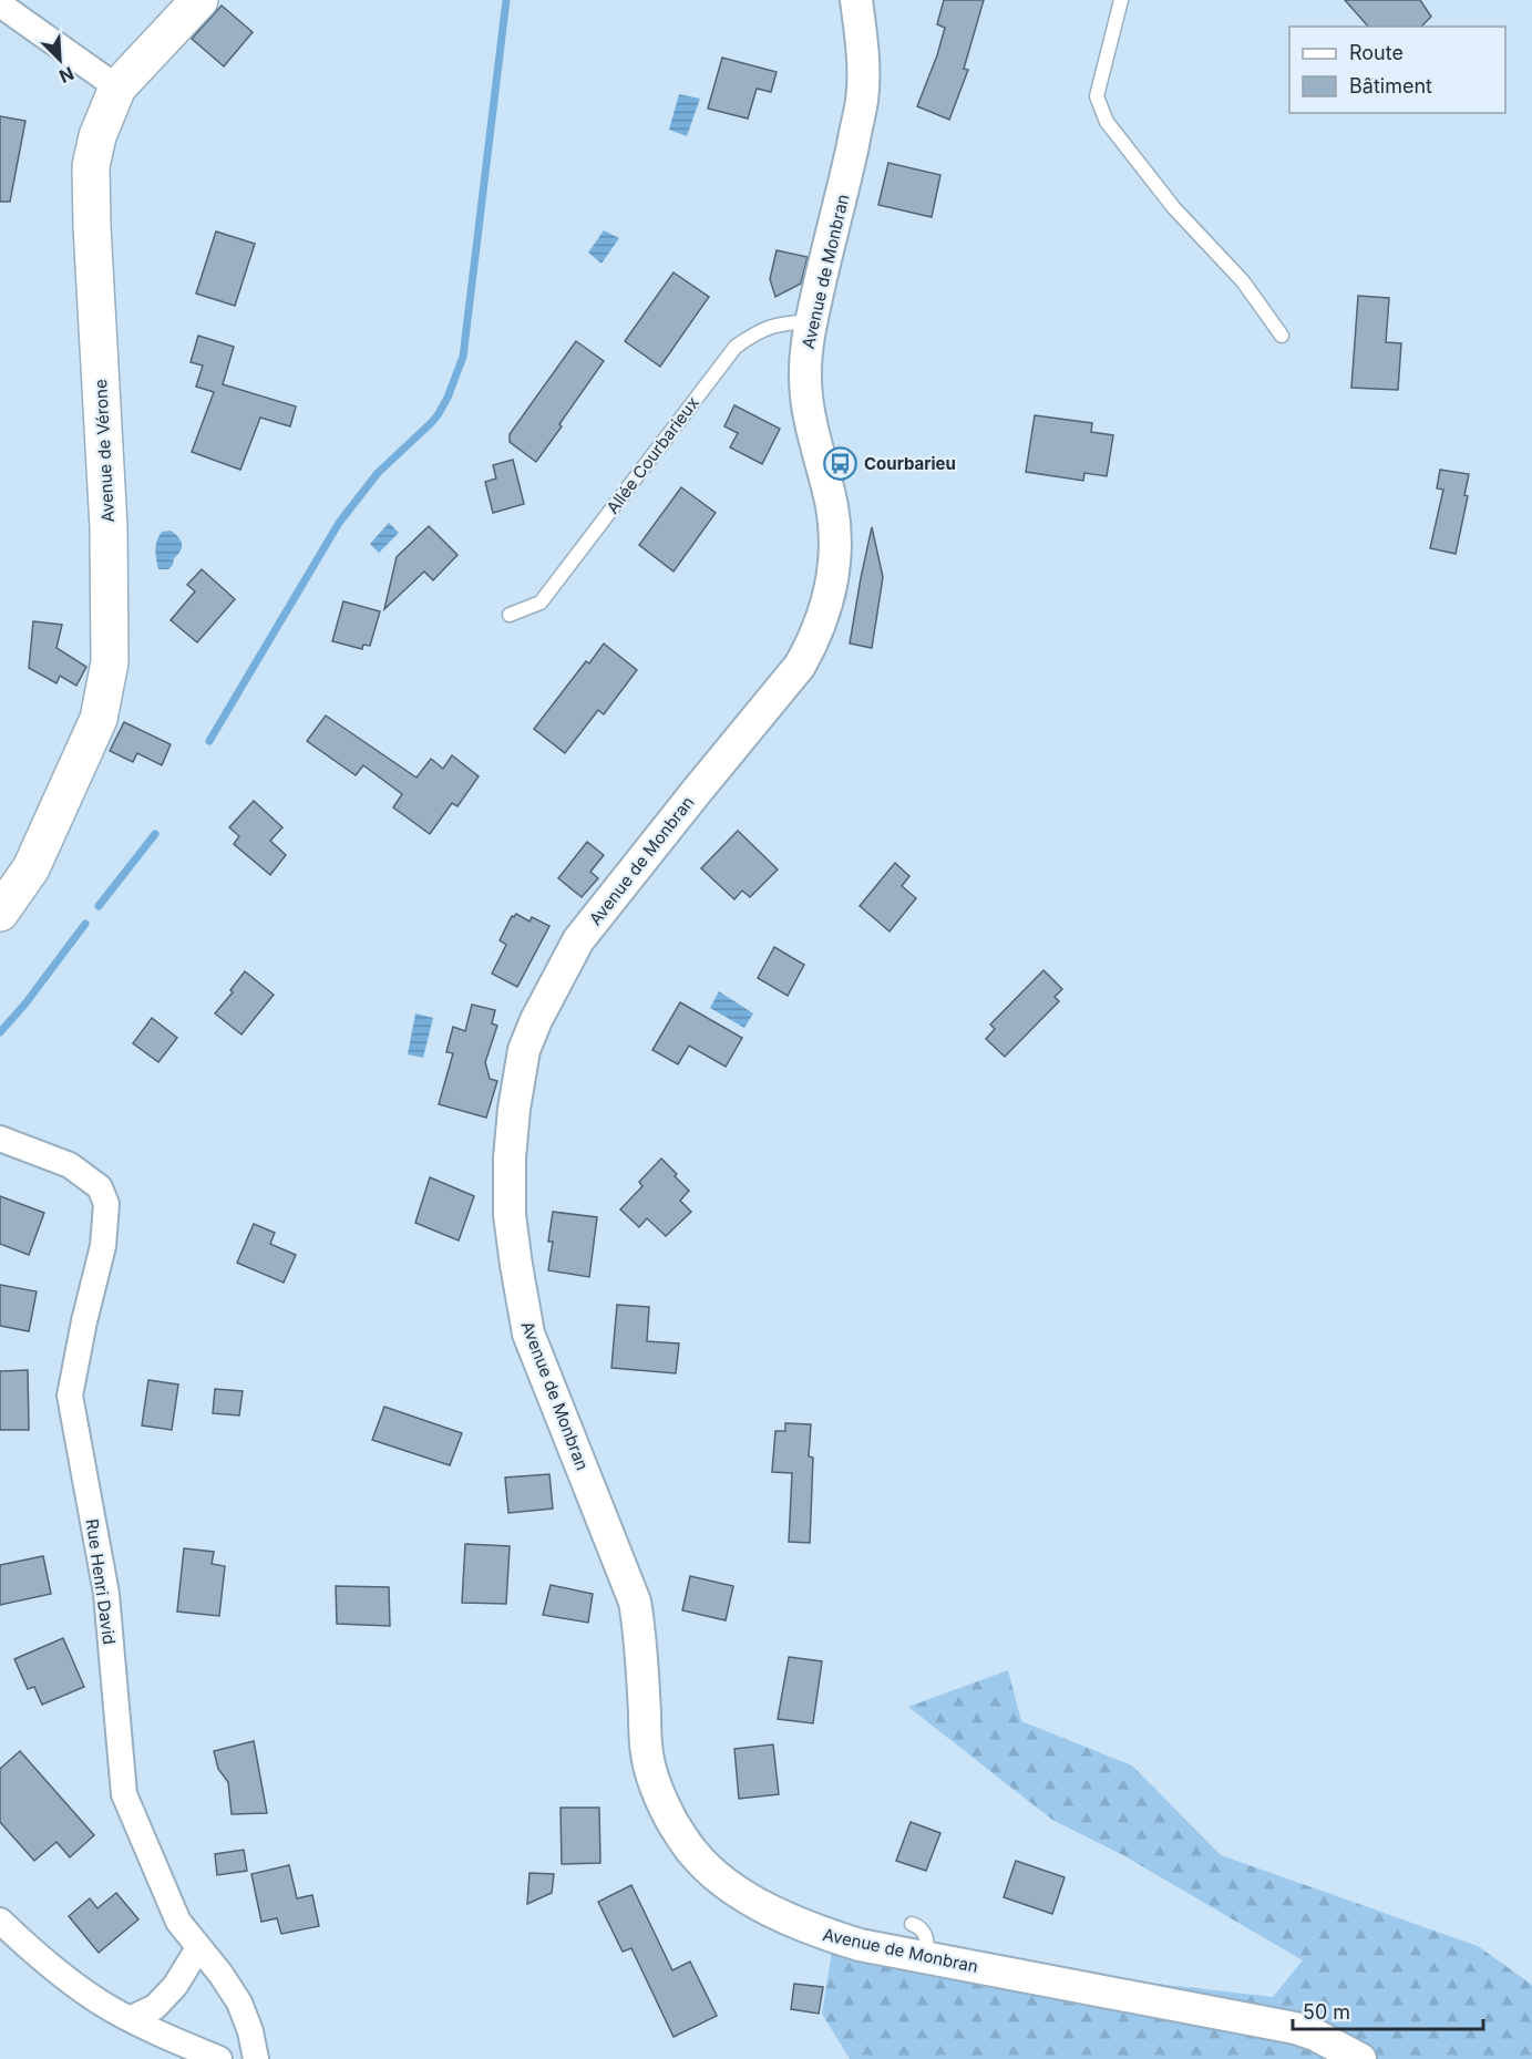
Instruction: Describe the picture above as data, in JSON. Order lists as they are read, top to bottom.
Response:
{
  "streets": {
    "main road": ["Avenue de Vérone"],
    "street": ["Avenue de Monbran", "Rue Henri David"],
    "lane": ["Allée Courbarieux"]
  },
  "crossings": [
    ["Avenue de Monbran", "Allée Courbarieux"]
  ],
  "places": {
    "bus stop": ["Courbarieu"]
  },
  "legend": ["Route", "Bâtiment"],
  "scale_bar": "50 m",
  "north": "bottom right"
}
